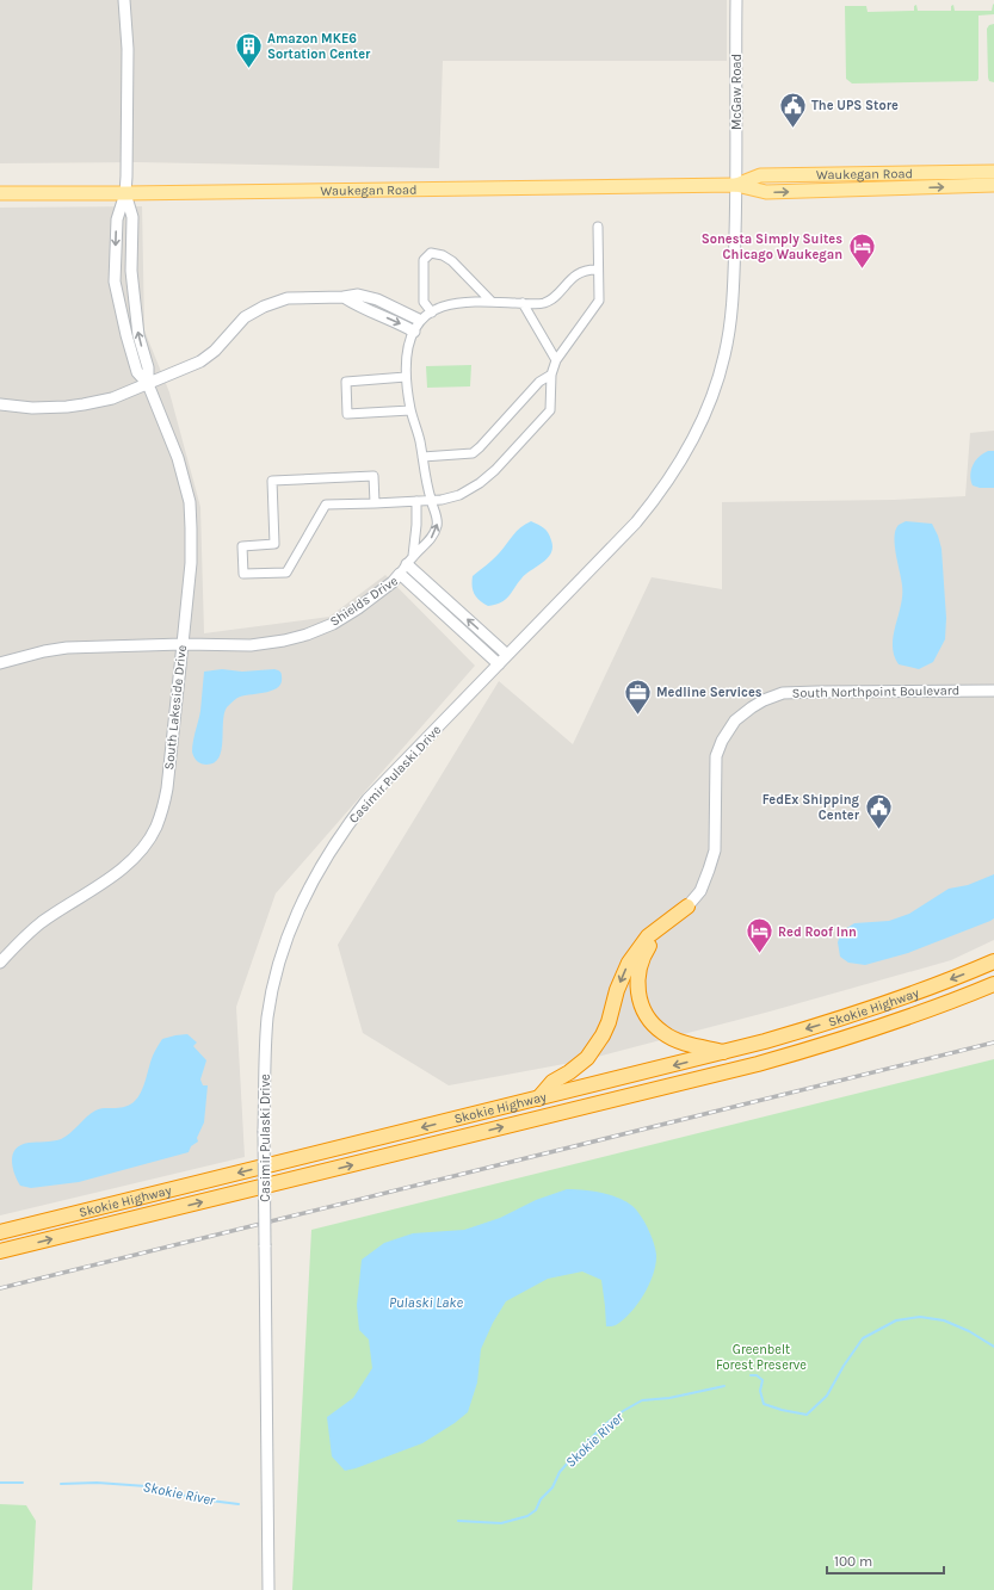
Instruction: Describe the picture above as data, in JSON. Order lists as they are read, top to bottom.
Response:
{
  "streets": {
    "highway": ["Skokie Highway"],
    "main road": ["Waukegan Road"],
    "street": [
      "McGaw Road",
      "Shields Drive",
      "South Northpoint Boulevard",
      "South Lakeside Drive",
      "Casimir Pulaski Drive"
    ]
  },
  "crossings": [
    ["McGaw Road", "Waukegan Road"],
    ["McGaw Road", "Casimir Pulaski Drive"],
    ["Waukegan Road", "South Lakeside Drive"],
    ["Waukegan Road", "Casimir Pulaski Drive"],
    ["Shields Drive", "South Lakeside Drive"],
    ["Shields Drive", "Casimir Pulaski Drive"]
  ],
  "water": ["Pulaski Lake", "Skokie River"],
  "parks": ["Greenbelt Forest Preserve"],
  "places": {
    "building": ["Amazon MKE6 Sortation Center"],
    "public building": ["The UPS Store", "FedEx Shipping Center"],
    "hotel": ["Sonesta Simply Suites Chicago Waukegan", "Red Roof Inn"],
    "office": ["Medline Services"]
  },
  "scale_bar": "100 m"
}
